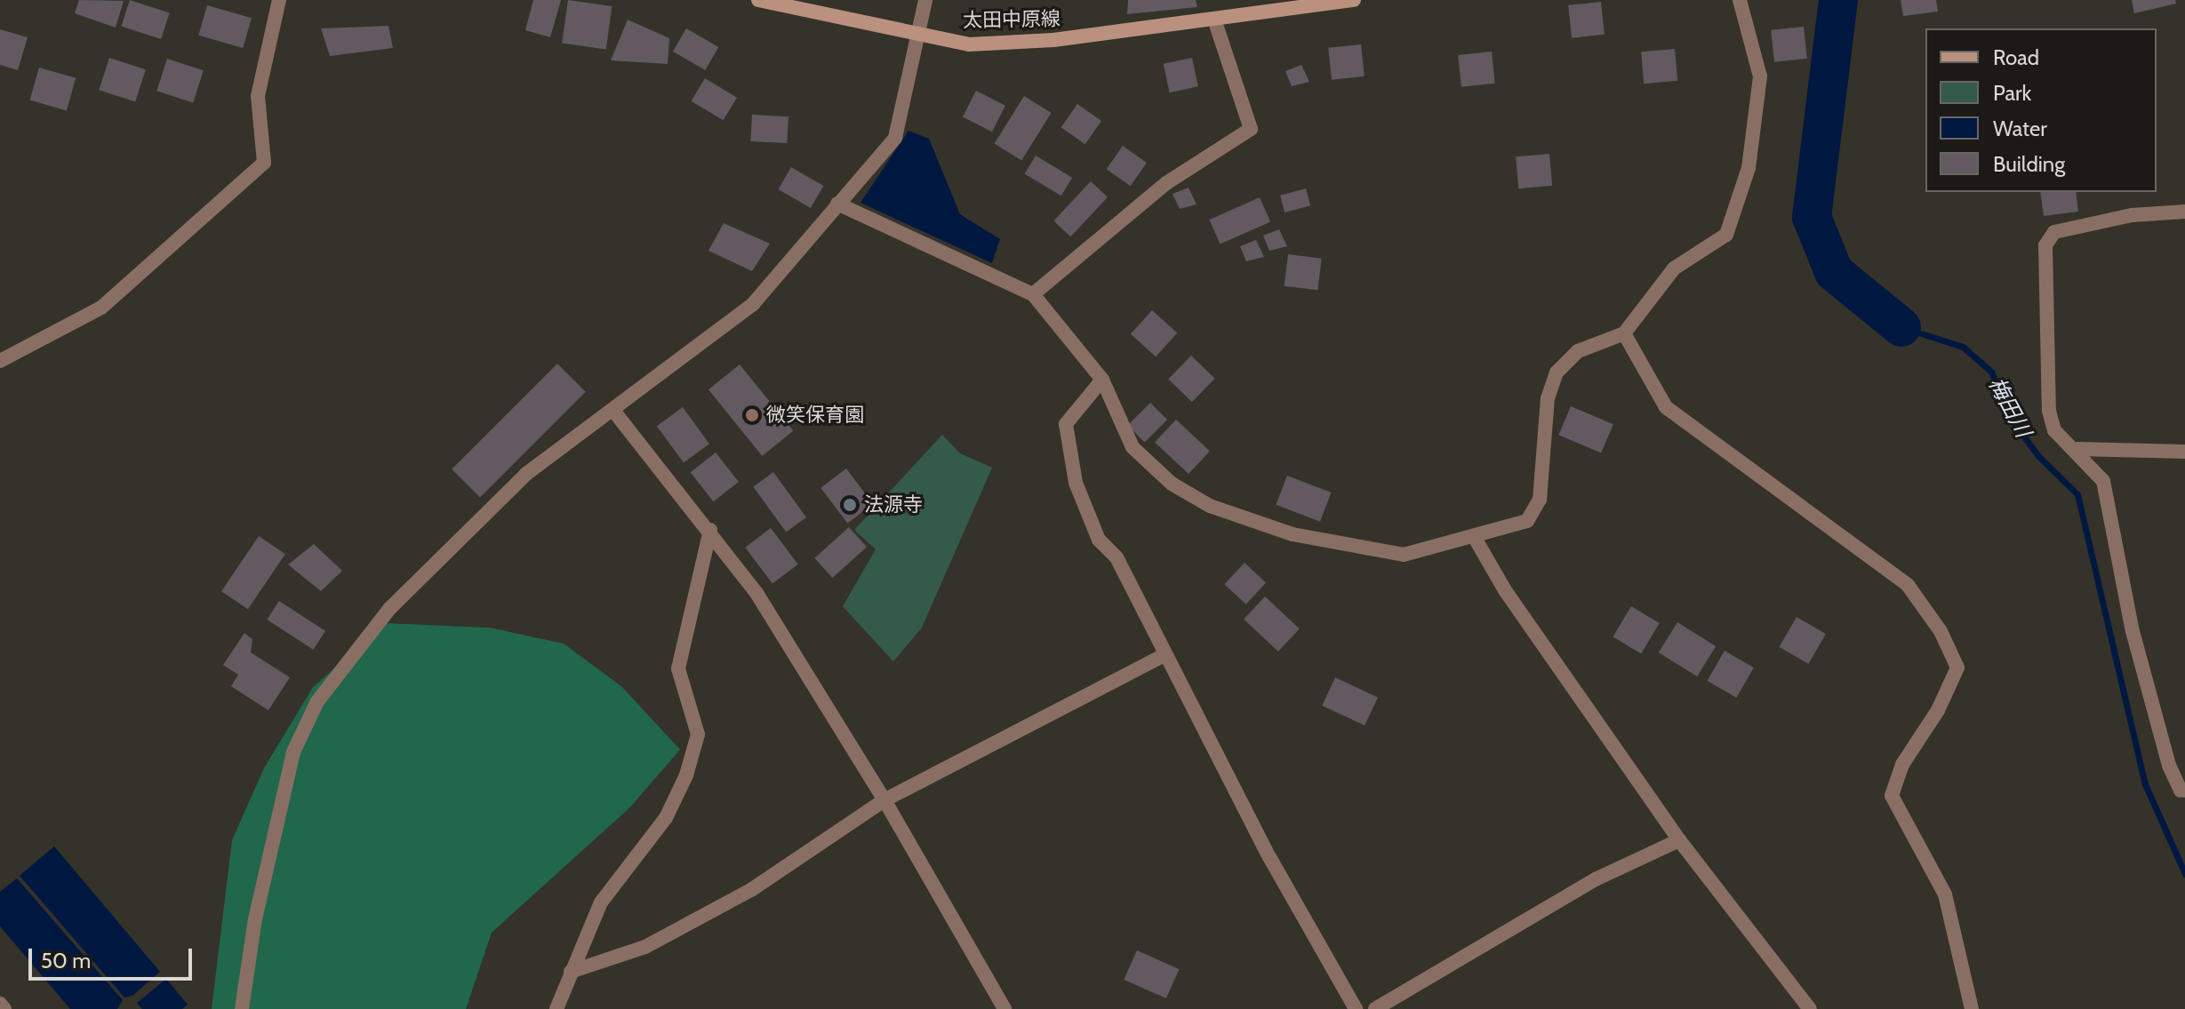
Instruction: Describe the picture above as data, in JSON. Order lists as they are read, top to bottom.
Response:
{
  "streets": {
    "main road": ["太田中原線"]
  },
  "water": ["梅田川"],
  "places": ["微笑保育園", "法源寺"],
  "legend": [
    "Road",
    "Park",
    "Water",
    "Building"
  ],
  "scale_bar": "50 m"
}
